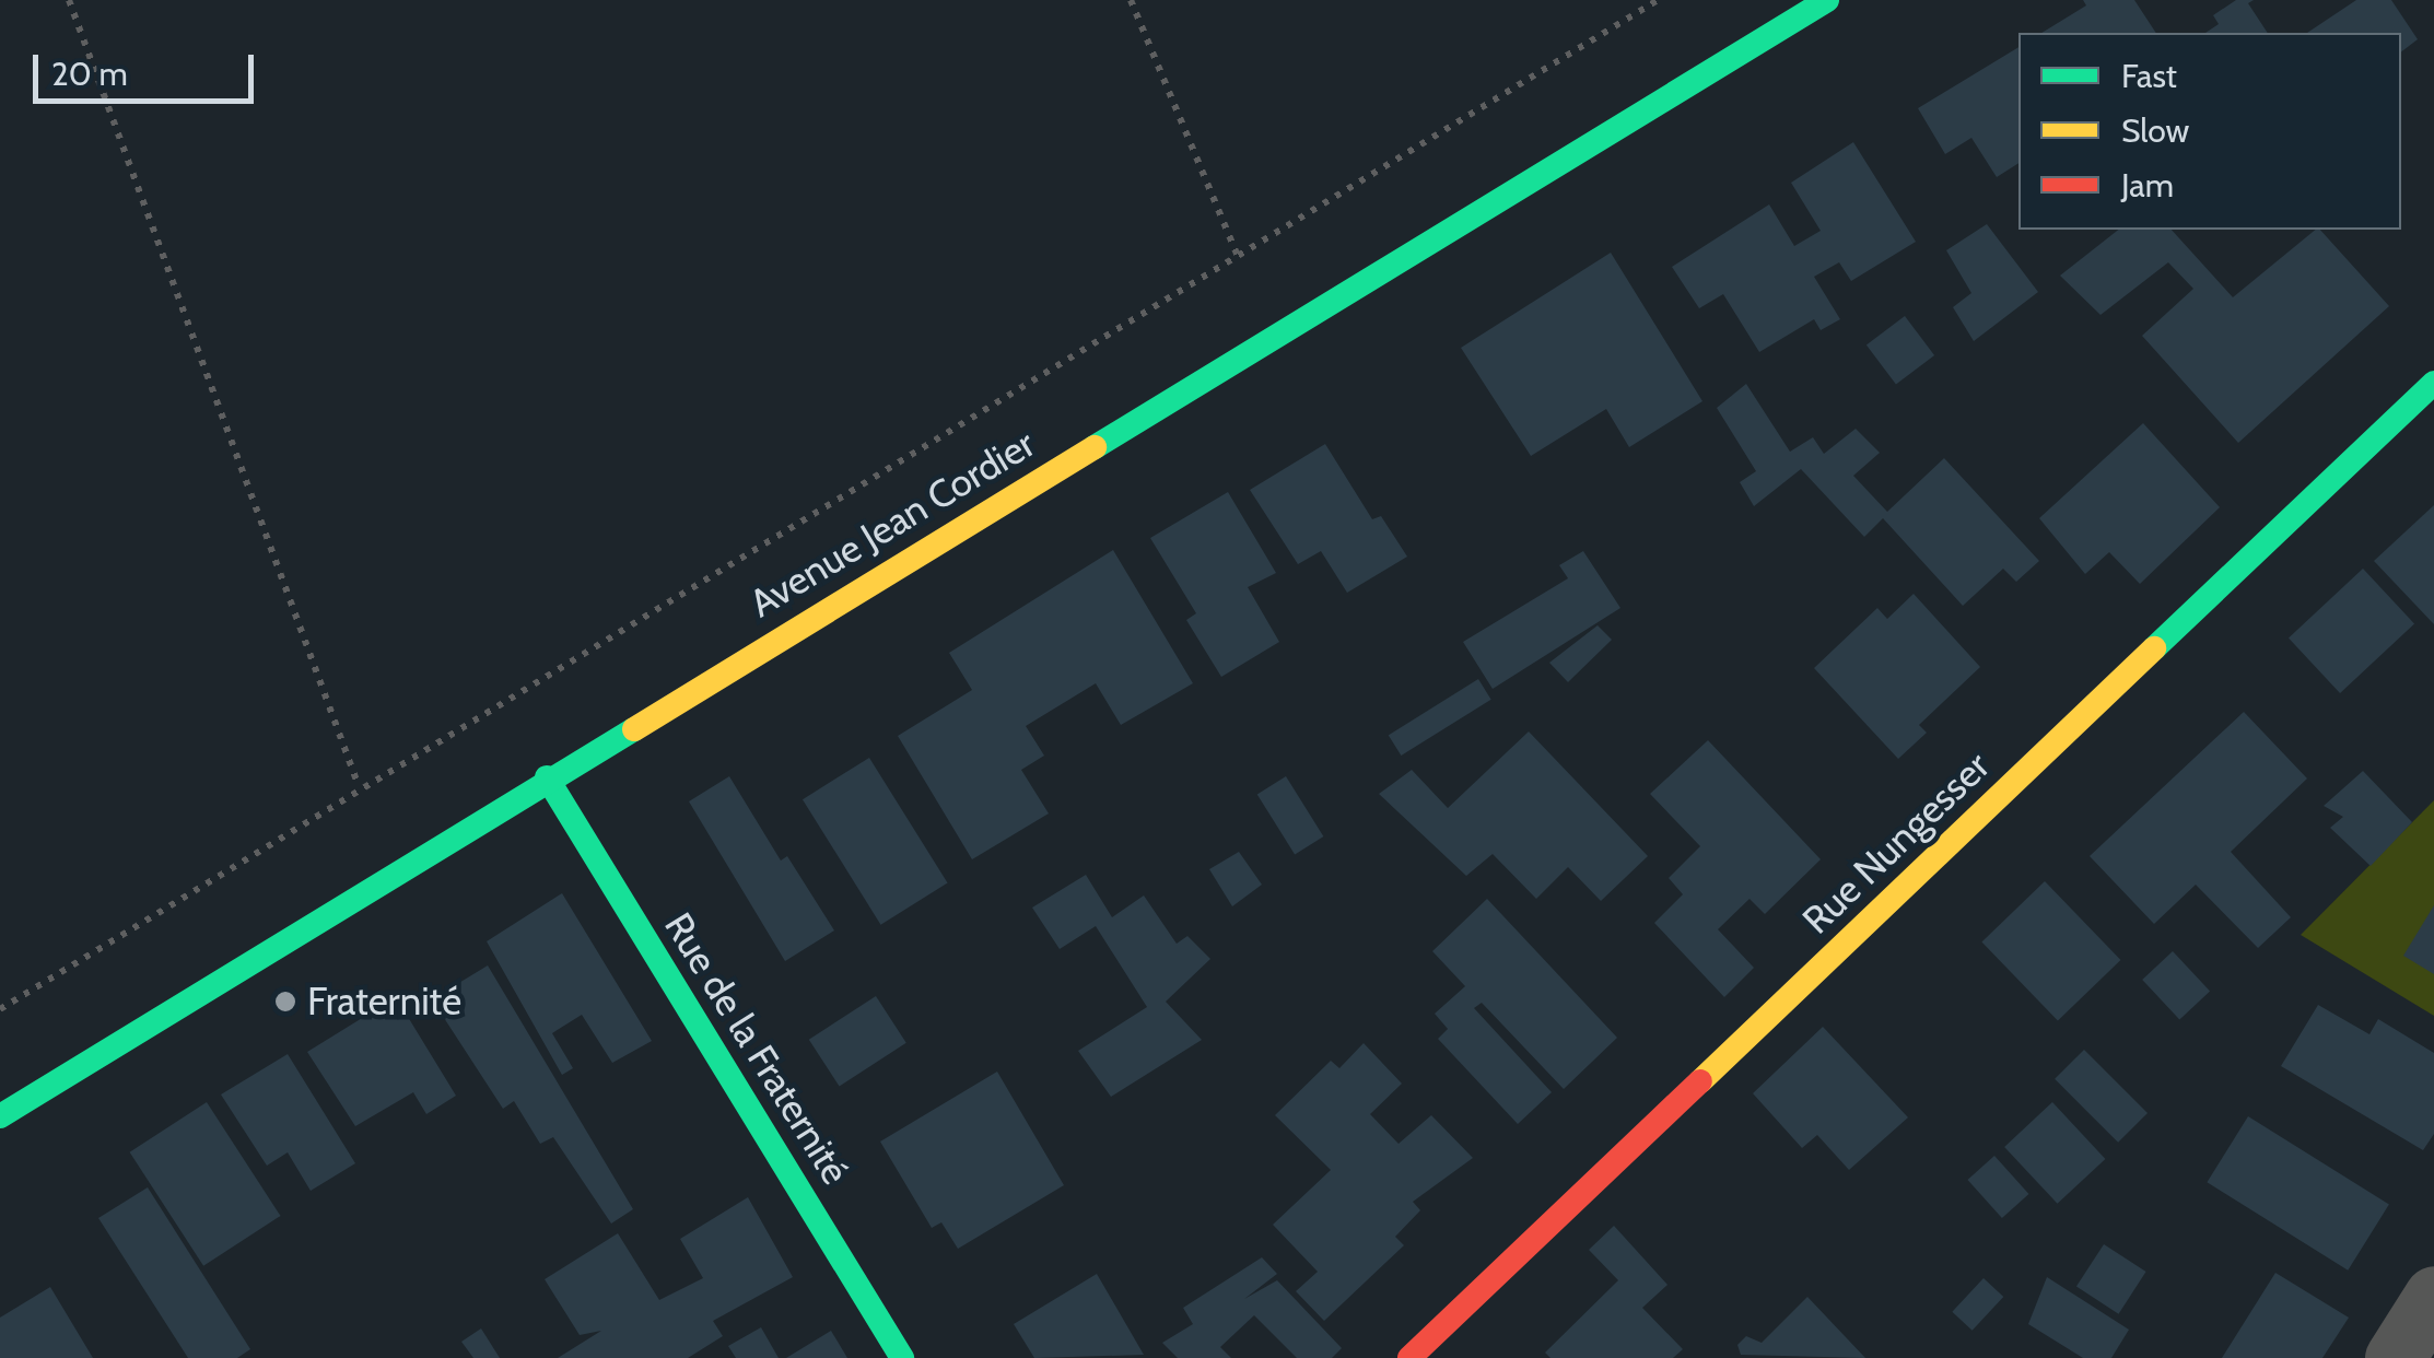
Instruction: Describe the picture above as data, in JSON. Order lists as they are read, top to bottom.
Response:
{
  "streets": {
    "street": ["Avenue Jean Cordier", "Rue Nungesser", "Rue de la Fraternité"]
  },
  "crossings": [
    ["Avenue Jean Cordier", "Rue de la Fraternité"]
  ],
  "places": ["Fraternité"],
  "legend": ["Fast", "Slow", "Jam"],
  "scale_bar": "20 m"
}
